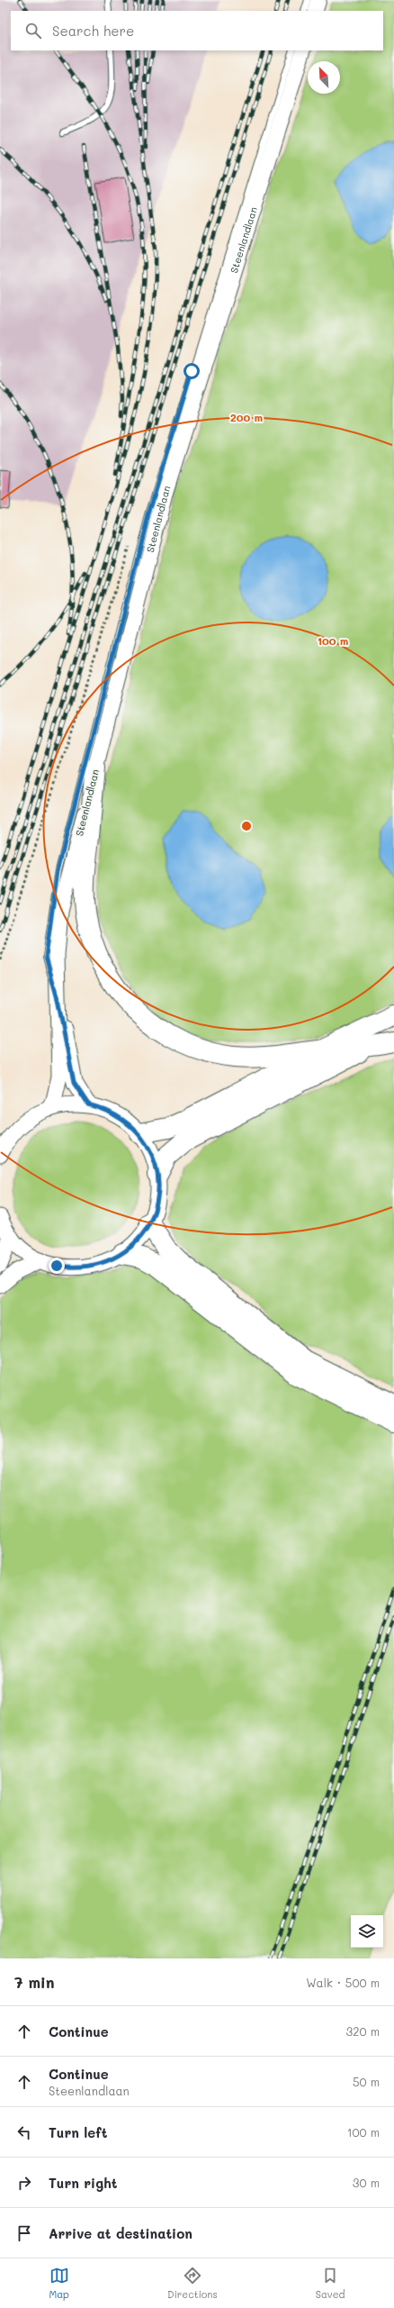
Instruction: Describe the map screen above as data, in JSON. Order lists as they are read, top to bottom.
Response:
{
  "streets": {
    "main road": ["Steenlandlaan"]
  },
  "north": "top left",
  "page": {
    "search": "Search here",
    "heading": ["7 min", "Walk · 500 m"],
    "list": [
      ["Continue", "320 m"],
      ["Continue", "Steenlandlaan", "50 m"],
      ["Turn left", "100 m"],
      ["Turn right", "30 m"],
      "Arrive at destination"
    ],
    "nav": ["Map", "Directions", "Saved"]
  },
  "rings": ["200 m", "100 m"]
}
